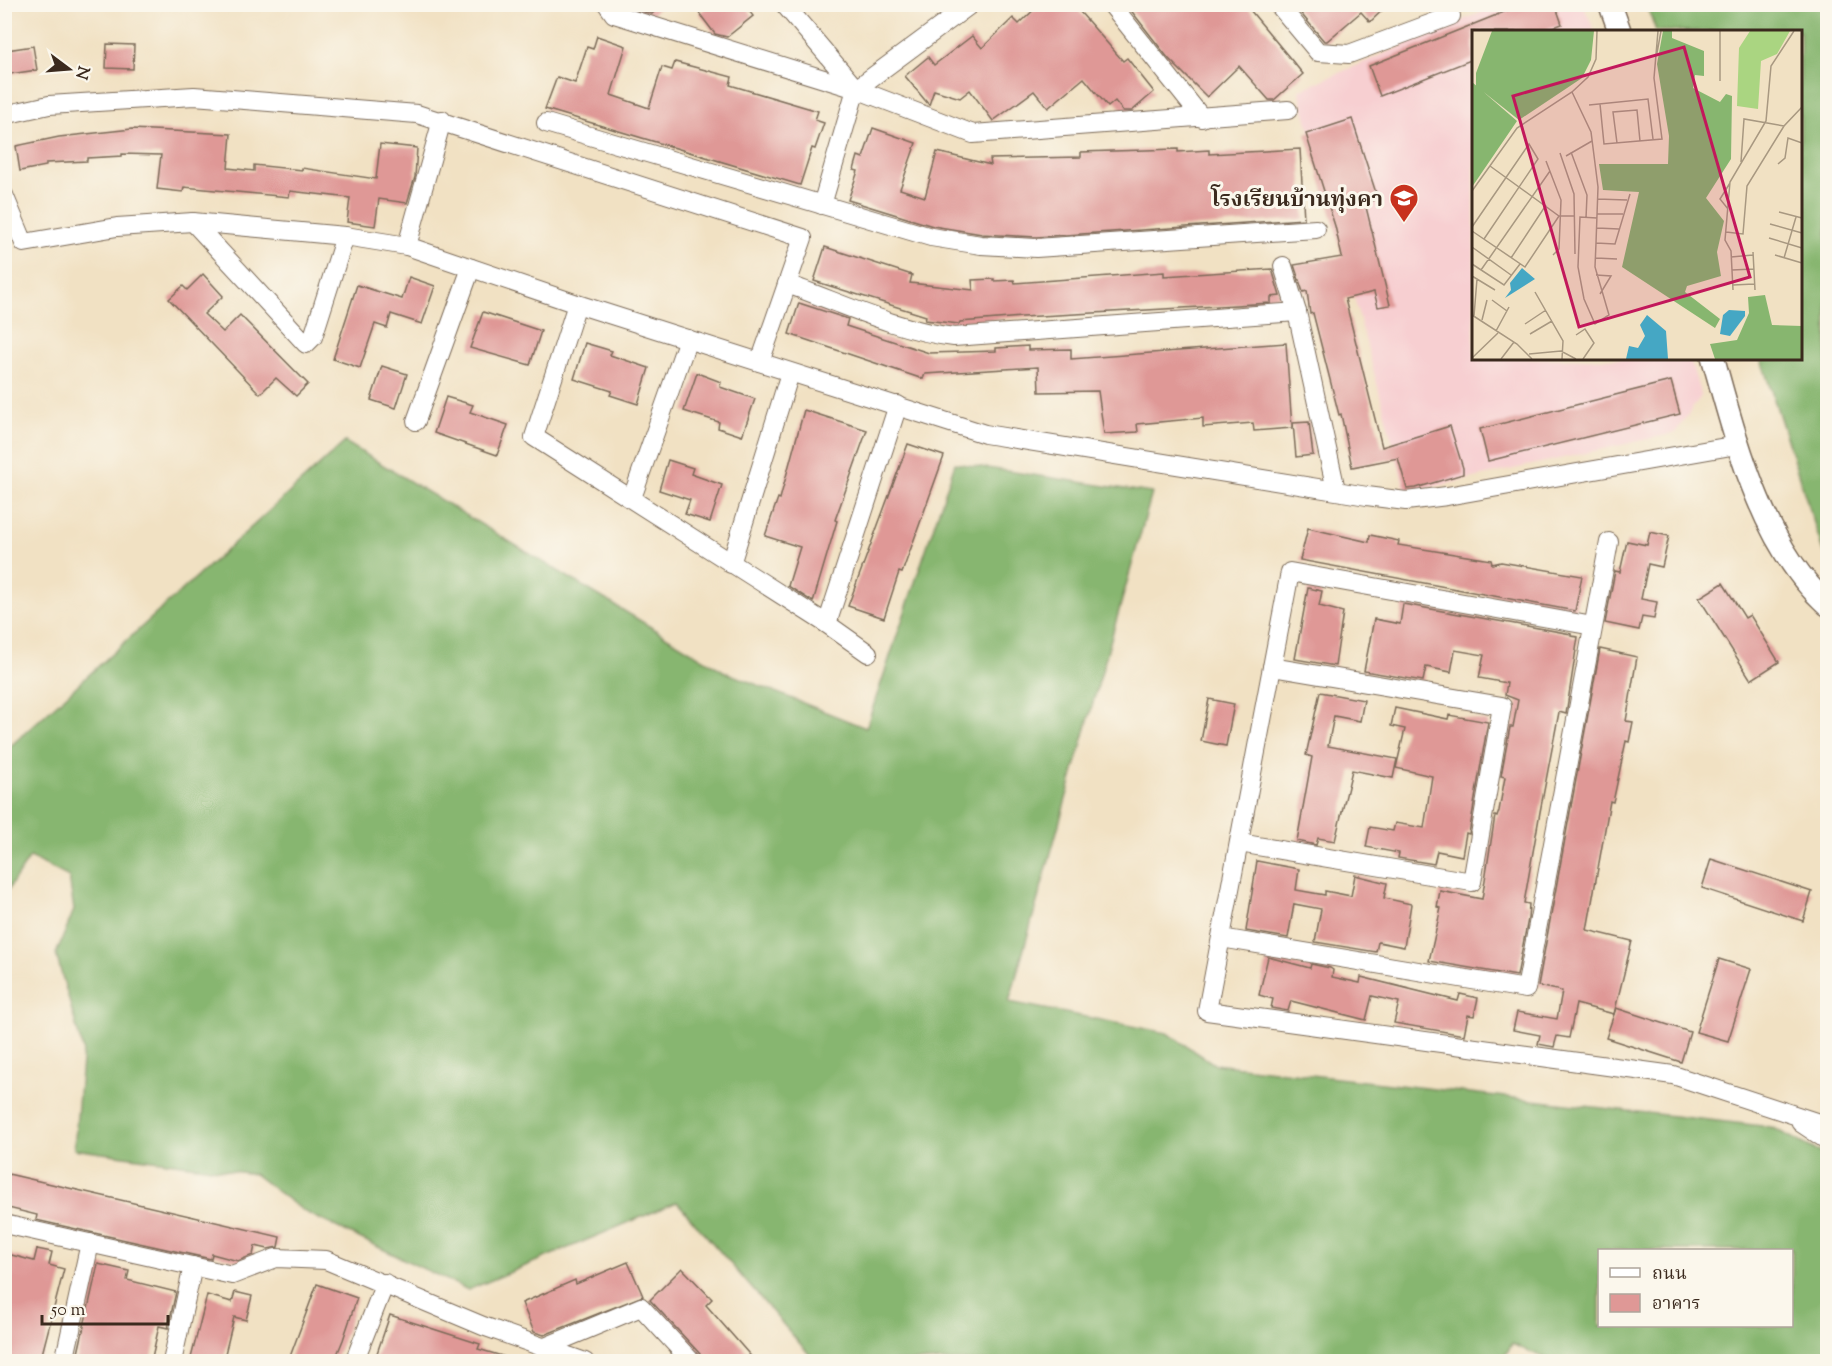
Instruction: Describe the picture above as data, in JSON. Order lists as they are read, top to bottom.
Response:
{
  "places": {
    "school or university": ["โรงเรียนบ้านทุ่งคา"]
  },
  "legend": ["ถนน", "อาคาร"],
  "scale_bar": "50 m",
  "north": "right"
}
